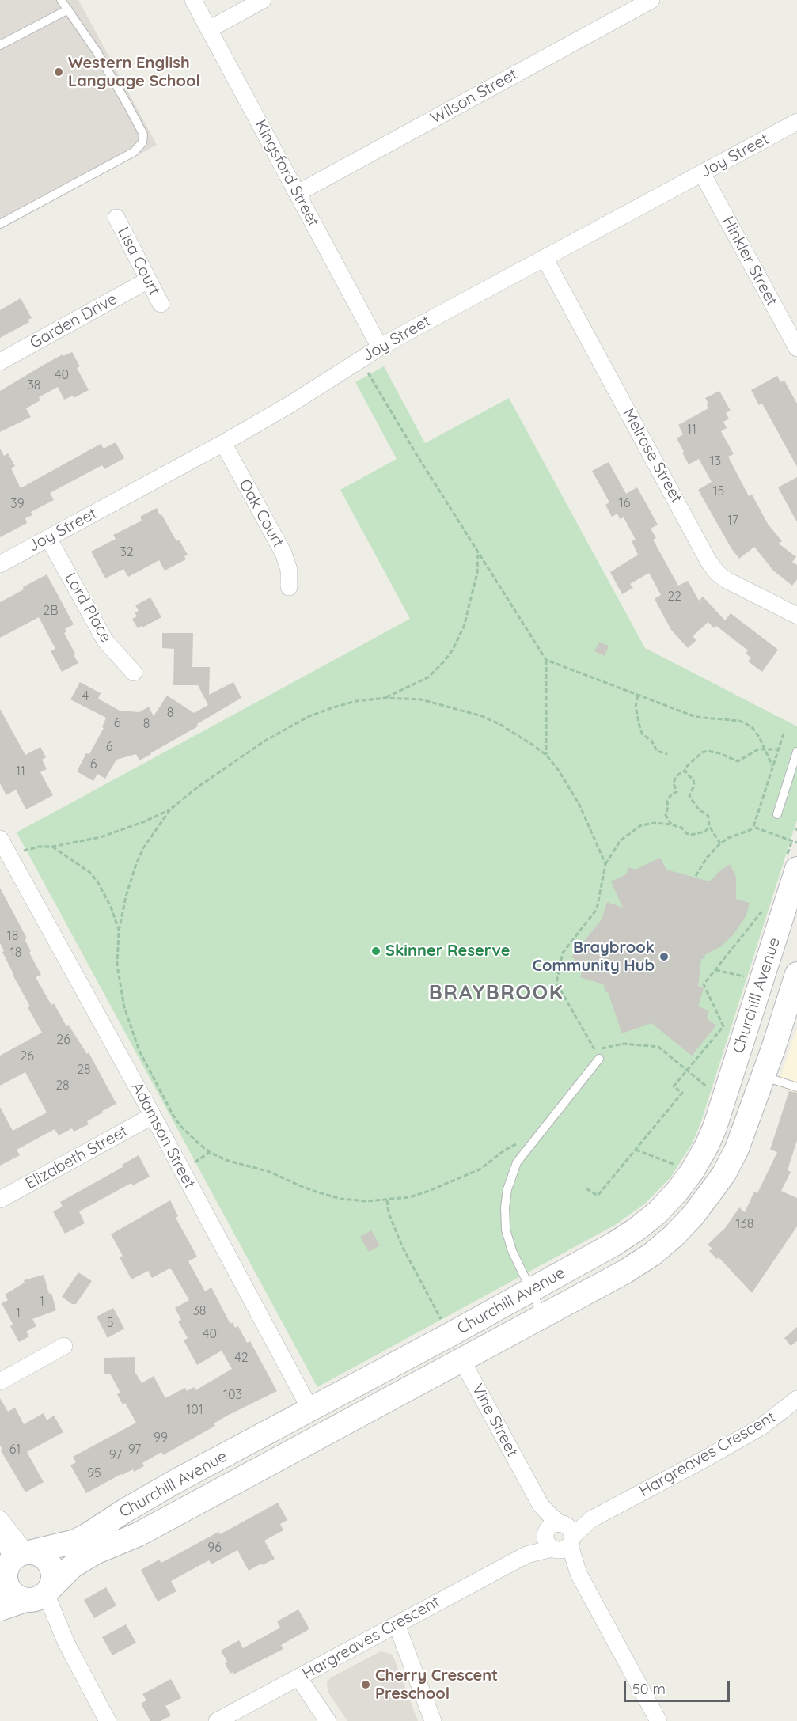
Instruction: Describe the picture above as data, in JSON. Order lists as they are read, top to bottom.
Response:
{
  "streets": {
    "main road": ["Churchill Avenue", "Adamson Street", "Vine Street"],
    "street": [
      "Wilson Street",
      "Joy Street",
      "Kingsford Street",
      "Lisa Court",
      "Hinkler Street",
      "Garden Drive",
      "Melrose Street",
      "Oak Court",
      "Lord Place",
      "Elizabeth Street",
      "Hargreaves Crescent"
    ]
  },
  "crossings": [
    ["Wilson Street", "Kingsford Street"],
    ["Joy Street", "Kingsford Street"],
    ["Joy Street", "Hinkler Street"],
    ["Joy Street", "Melrose Street"],
    ["Joy Street", "Oak Court"],
    ["Joy Street", "Lord Place"],
    ["Lisa Court", "Garden Drive"],
    ["Churchill Avenue", "Adamson Street"],
    ["Churchill Avenue", "Vine Street"],
    ["Adamson Street", "Elizabeth Street"],
    ["Vine Street", "Hargreaves Crescent"]
  ],
  "districts": ["BRAYBROOK"],
  "places": [
    "Western English Language School",
    "Skinner Reserve",
    "Braybrook Community Hub",
    "Cherry Crescent Preschool"
  ],
  "house_numbers": [
    "40",
    "38",
    "11",
    "13",
    "15",
    "16",
    "39",
    "17",
    "32",
    "22",
    "2B",
    "4",
    "8",
    "6",
    "8",
    "6",
    "6",
    "11",
    "18",
    "18",
    "26",
    "26",
    "28",
    "28",
    "138",
    "1",
    "38",
    "1",
    "5",
    "40",
    "42",
    "103",
    "101",
    "99",
    "61",
    "97",
    "97",
    "95",
    "96"
  ],
  "scale_bar": "50 m"
}
